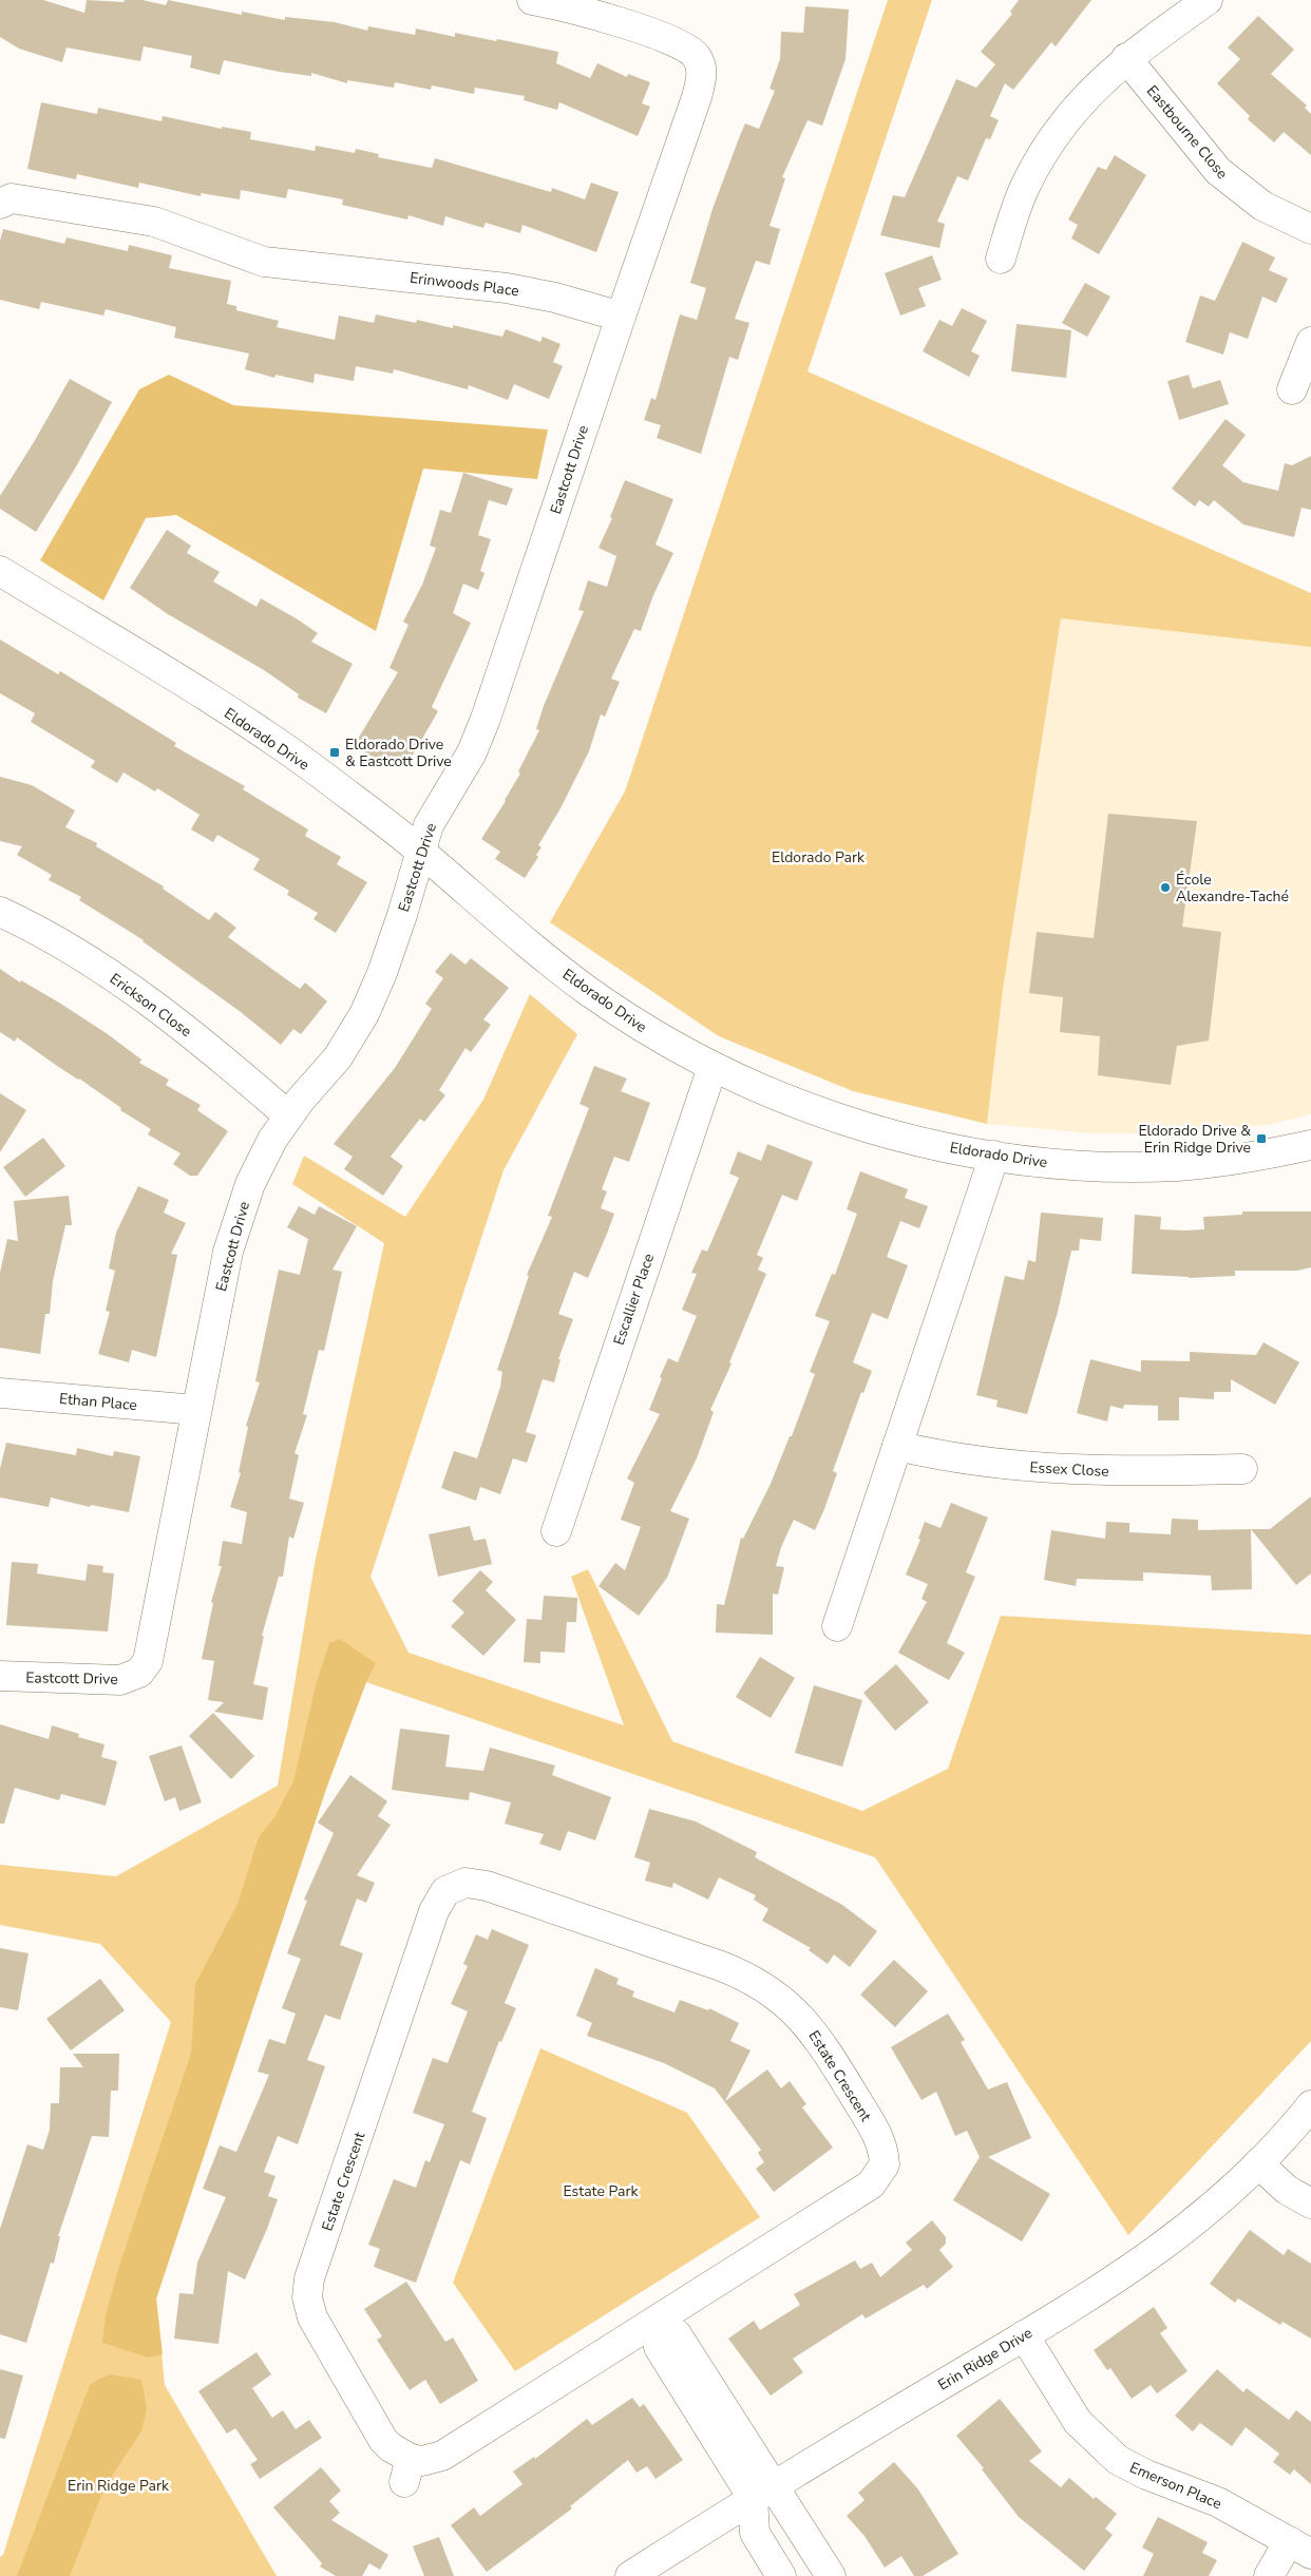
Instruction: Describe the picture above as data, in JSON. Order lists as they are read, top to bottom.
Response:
{
  "streets": {
    "street": [
      "Eastbourne Close",
      "Erinwoods Place",
      "Eastcott Drive",
      "Eldorado Drive",
      "Erickson Close",
      "Escallier Place",
      "Ethan Place",
      "Essex Close",
      "Estate Crescent",
      "Erin Ridge Drive",
      "Emerson Place"
    ]
  },
  "crossings": [
    ["Erinwoods Place", "Eastcott Drive"],
    ["Eastcott Drive", "Eldorado Drive"],
    ["Eastcott Drive", "Erickson Close"],
    ["Eastcott Drive", "Ethan Place"],
    ["Eldorado Drive", "Escallier Place"],
    ["Erin Ridge Drive", "Emerson Place"]
  ],
  "parks": ["Eldorado Park", "Estate Park", "Erin Ridge Park"],
  "places": {
    "transit": ["Eldorado Drive & Eastcott Drive", "Eldorado Drive & Erin Ridge Drive"],
    "other": ["École Alexandre-Taché"]
  }
}
